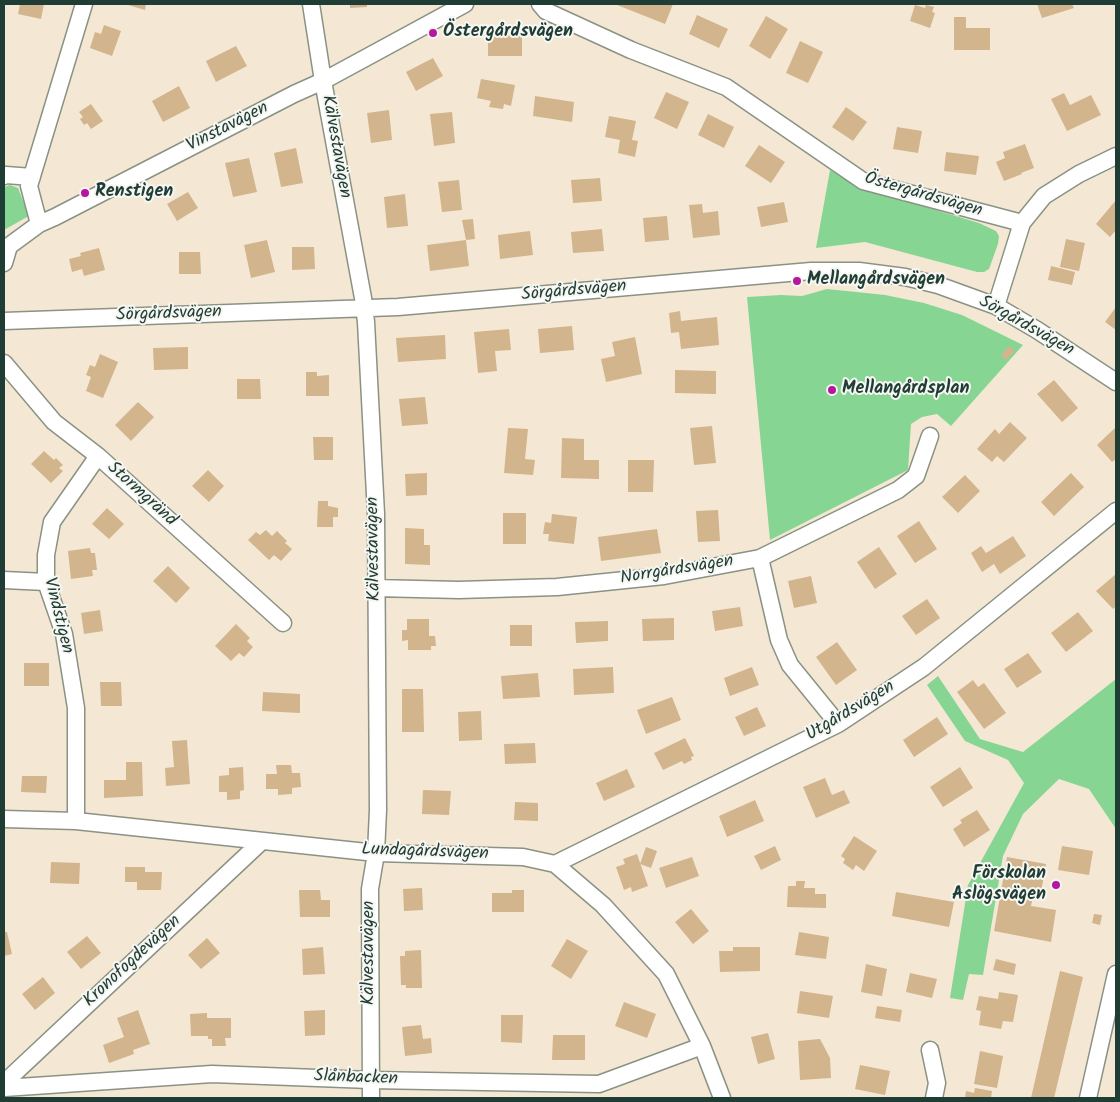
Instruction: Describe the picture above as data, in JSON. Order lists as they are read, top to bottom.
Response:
{
  "streets": {
    "street": [
      "Vinstavägen",
      "Kälvestavägen",
      "Östergårdsvägen",
      "Sörgårdsvägen",
      "Stormgränd",
      "Norrgårdsvägen",
      "Vindstigen",
      "Utgårdsvägen",
      "Lundagårdsvägen",
      "Kronofogdevägen",
      "Slånbacken"
    ]
  },
  "crossings": [
    ["Vinstavägen", "Kälvestavägen"],
    ["Kälvestavägen", "Sörgårdsvägen"],
    ["Kälvestavägen", "Norrgårdsvägen"],
    ["Kälvestavägen", "Lundagårdsvägen"],
    ["Kälvestavägen", "Slånbacken"],
    ["Stormgränd", "Vindstigen"],
    ["Vindstigen", "Lundagårdsvägen"],
    ["Utgårdsvägen", "Lundagårdsvägen"],
    ["Lundagårdsvägen", "Kronofogdevägen"],
    ["Lundagårdsvägen", "Slånbacken"]
  ],
  "places": [
    "Östergårdsvägen",
    "Renstigen",
    "Mellangårdsvägen",
    "Mellangårdsplan",
    "Förskolan Aslögsvägen"
  ]
}
